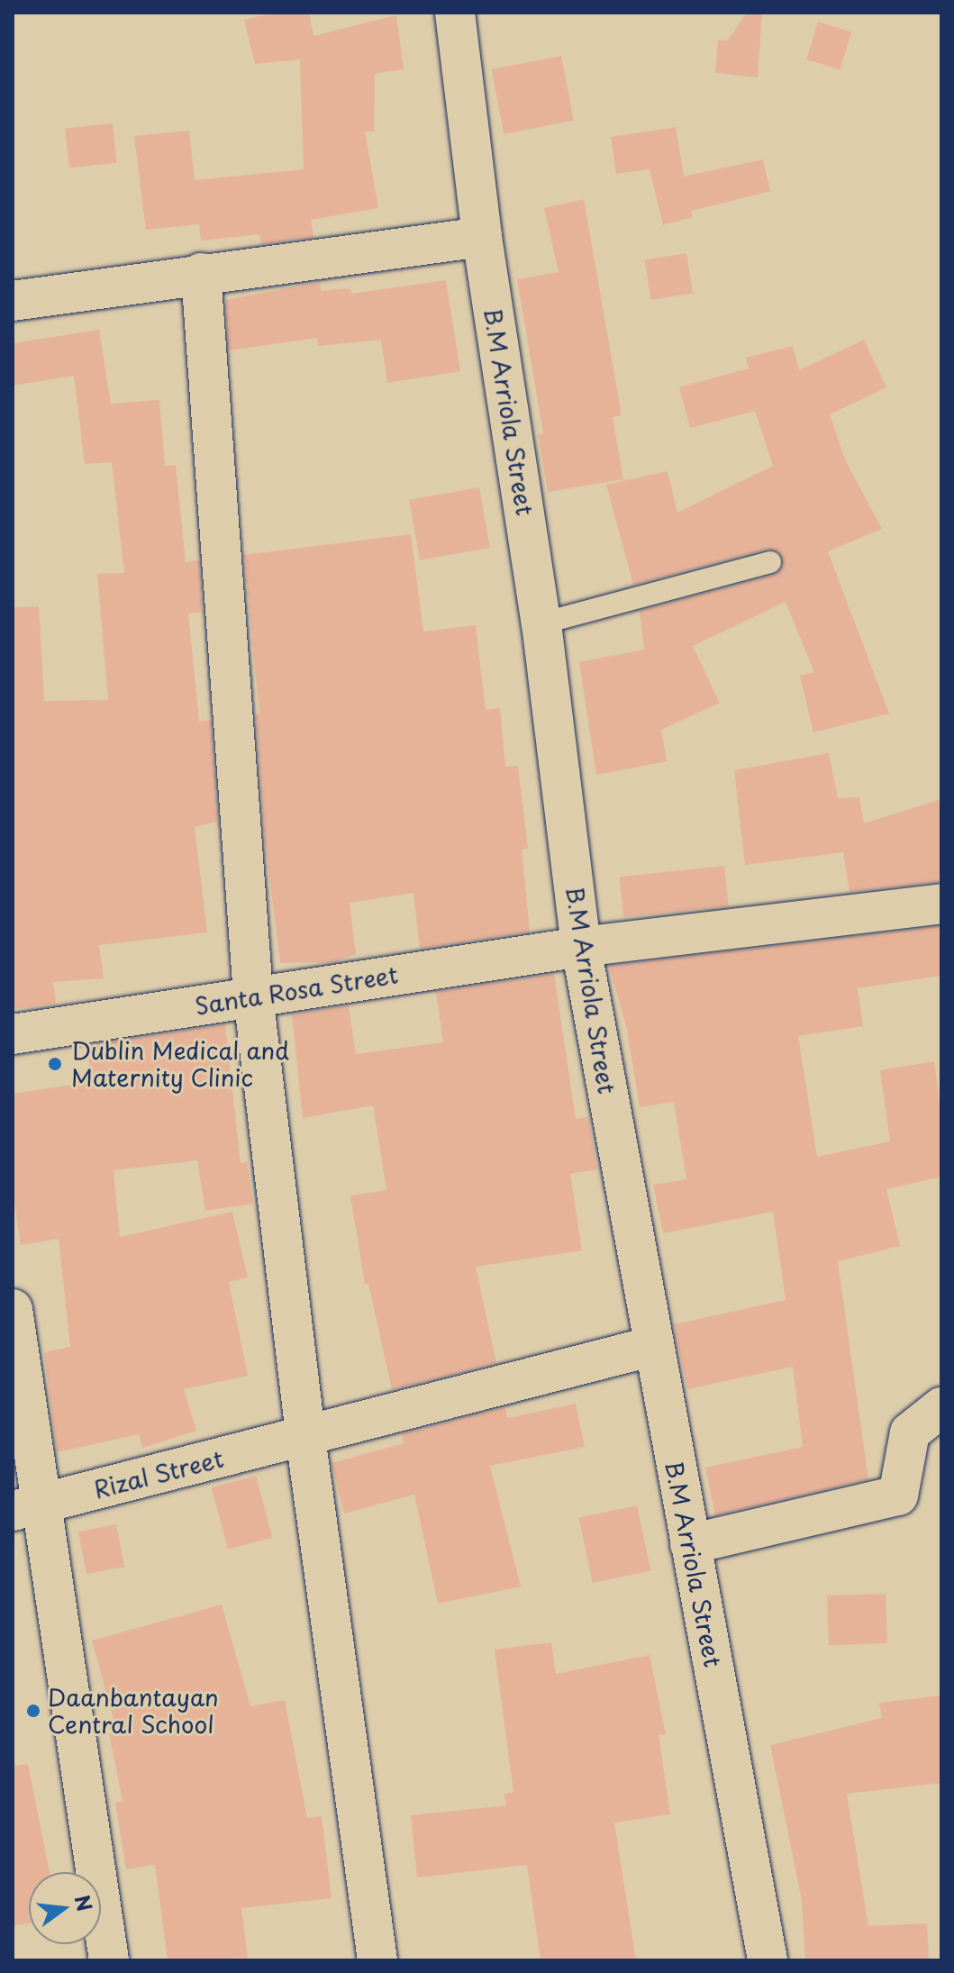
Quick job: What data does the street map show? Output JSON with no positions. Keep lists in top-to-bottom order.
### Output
{
  "streets": {
    "street": ["B.M Arriola Street", "Santa Rosa Street", "Rizal Street"]
  },
  "crossings": [
    ["B.M Arriola Street", "Santa Rosa Street"],
    ["B.M Arriola Street", "Rizal Street"]
  ],
  "places": ["Dublin Medical and Maternity Clinic", "Daanbantayan Central School"],
  "north": "right"
}
